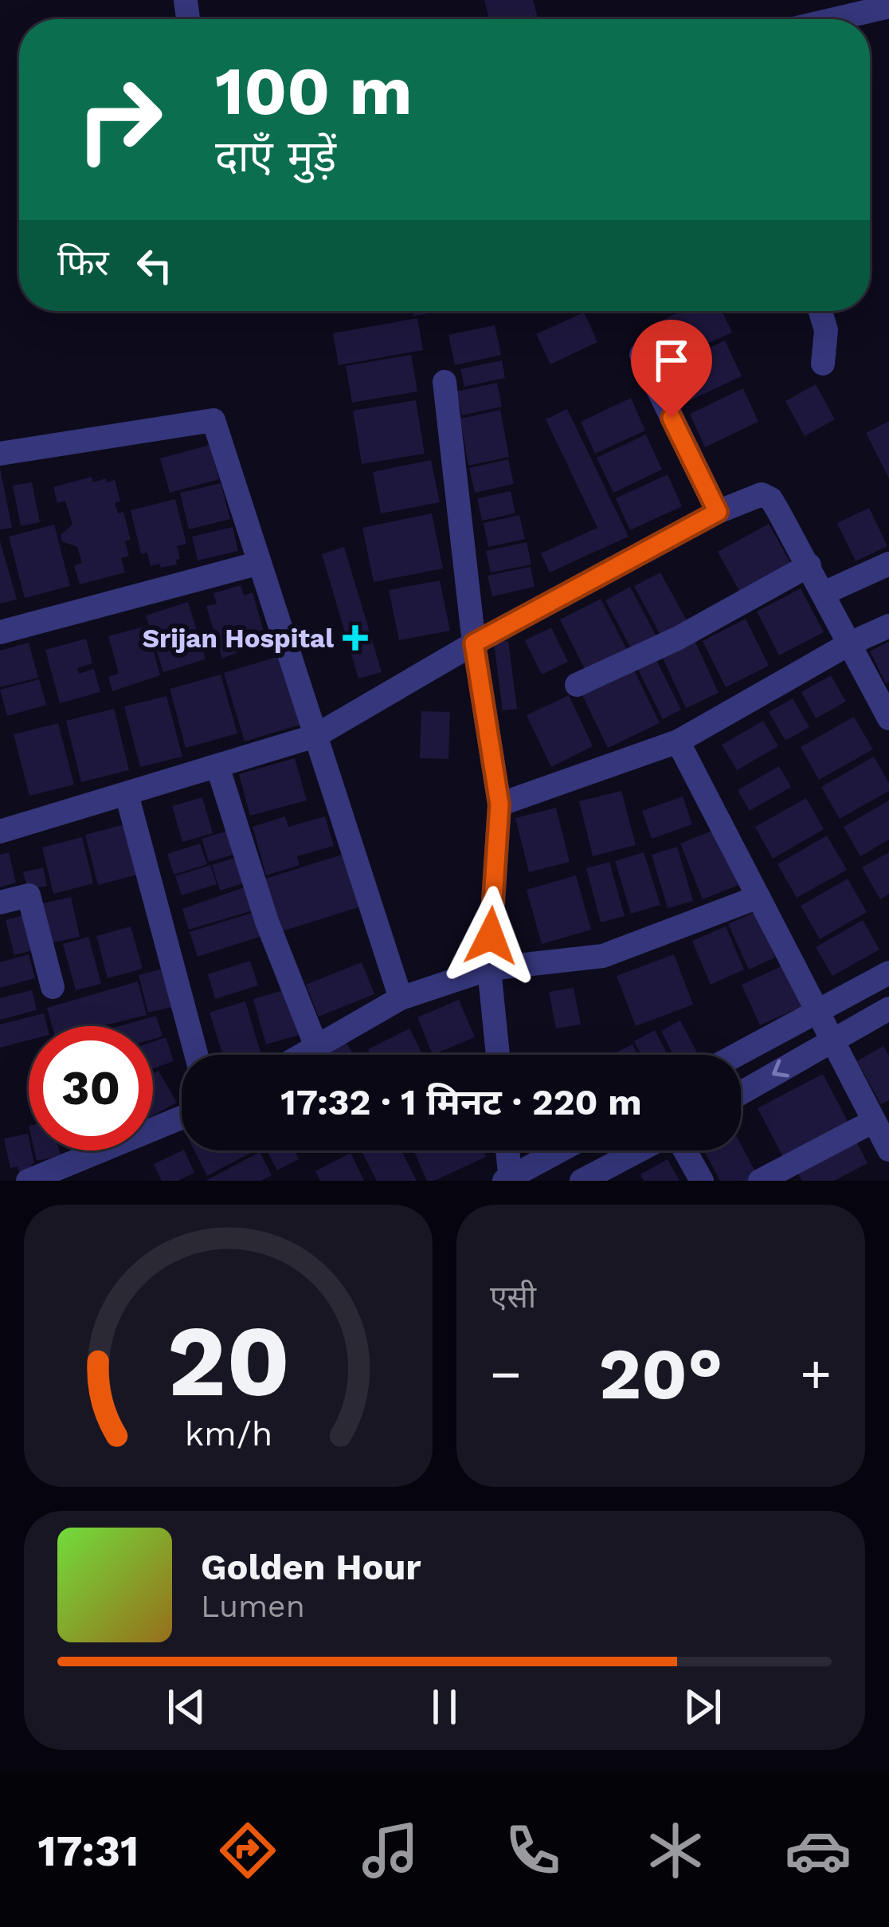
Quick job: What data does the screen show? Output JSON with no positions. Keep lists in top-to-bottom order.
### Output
{
  "places": {
    "health": ["Srijan Hospital"]
  },
  "page": {
    "turn": ["100 m", "दाएँ मुड़ें"],
    "then": "फिर",
    "limit": "30",
    "trip": "17:32 · 1 मिनट · 220 m",
    "tile": "एसी",
    "heat": ["−", "20°", "+"],
    "song": ["Golden Hour", "Lumen"],
    "tabs": "17:31",
    "gauge": ["20", "km/h"]
  }
}
